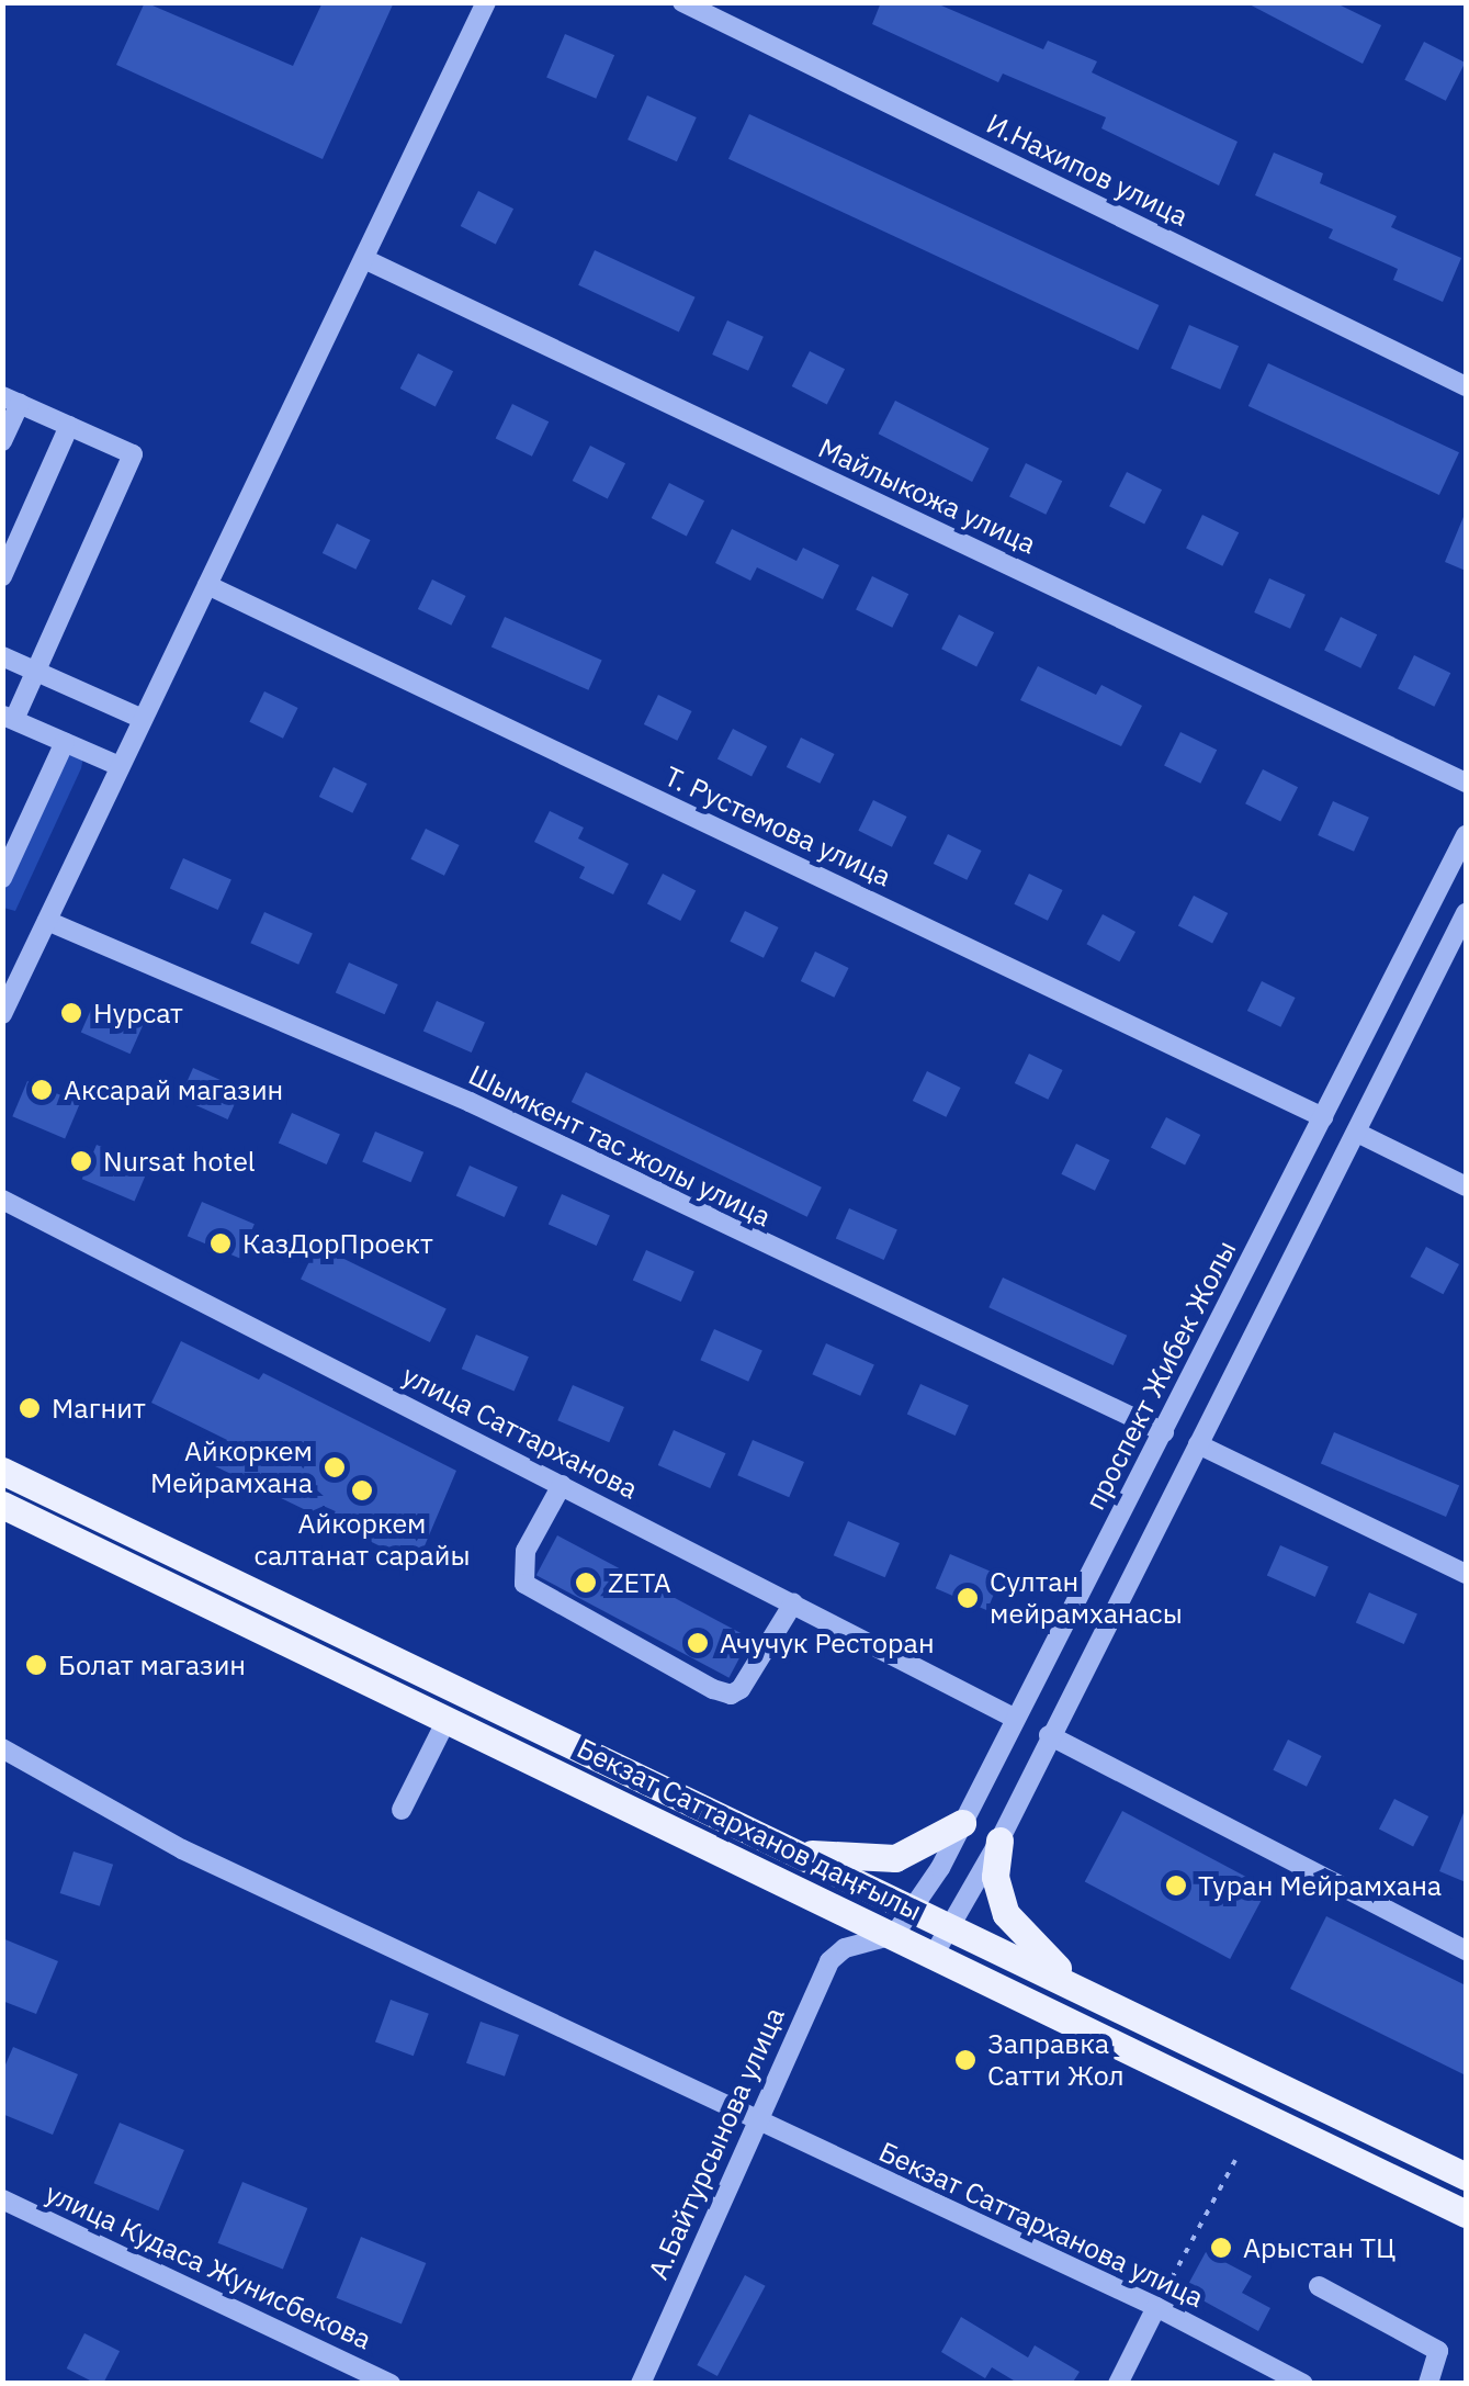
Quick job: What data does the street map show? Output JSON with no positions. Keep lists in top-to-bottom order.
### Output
{
  "streets": {
    "main road": ["Бекзат Саттарханов даңғылы"],
    "street": [
      "И.Нахипов улица",
      "Майлыкожа улица",
      "Т. Рустемова улица",
      "Шымкент тас жолы улица",
      "проспект Жибек Жолы",
      "улица Саттарханова",
      "А.Байтурсынова улица",
      "Бекзат Саттарханова улица",
      "улица Кудаса Жунисбекова"
    ]
  },
  "crossings": [
    ["Т. Рустемова улица", "проспект Жибек Жолы"],
    ["Шымкент тас жолы улица", "проспект Жибек Жолы"],
    ["проспект Жибек Жолы", "улица Саттарханова"],
    ["проспект Жибек Жолы", "Бекзат Саттарханов даңғылы"],
    ["проспект Жибек Жолы", "А.Байтурсынова улица"],
    ["Бекзат Саттарханов даңғылы", "А.Байтурсынова улица"],
    ["А.Байтурсынова улица", "Бекзат Саттарханова улица"]
  ],
  "places": [
    "Нурсат",
    "Аксарай магазин",
    "Nursat hotel",
    "КазДорПроект",
    "Магнит",
    "Айкоркем Мейрамхана",
    "Айкоркем салтанат сарайы",
    "ZETA",
    "Султан мейрамханасы",
    "Ачучук Ресторан",
    "Болат магазин",
    "Туран Мейрамхана",
    "Заправка Сатти Жол",
    "Арыстан ТЦ"
  ]
}
